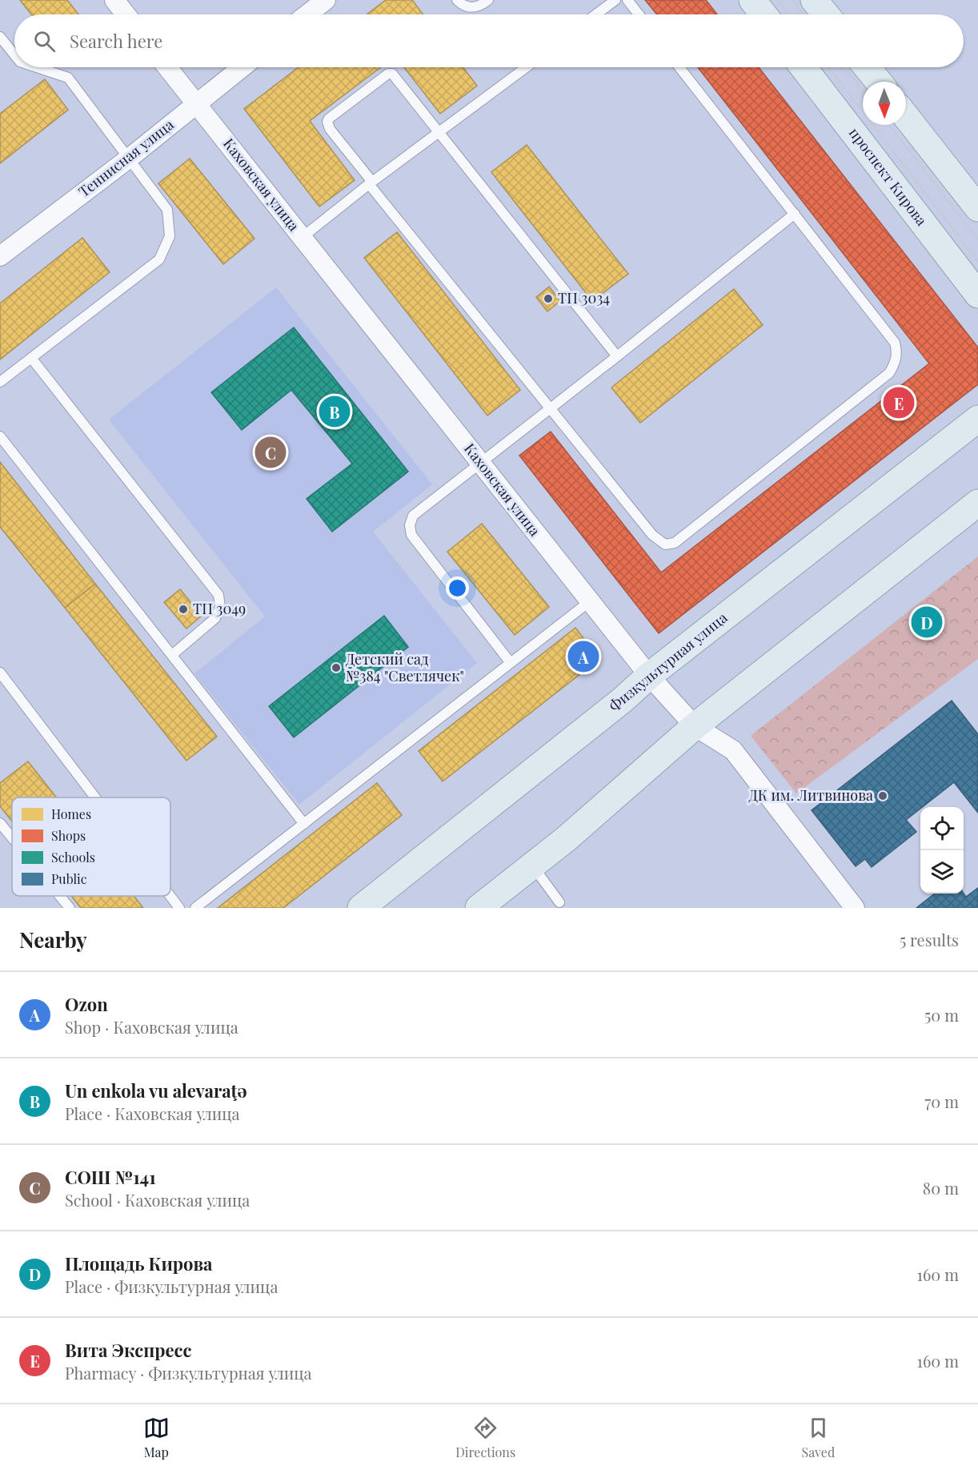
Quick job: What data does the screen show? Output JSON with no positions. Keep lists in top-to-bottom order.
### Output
{
  "streets": {
    "main road": ["проспект Кирова", "Физкультурная улица"],
    "street": ["Теннисная улица", "Каховская улица"]
  },
  "crossings": [
    ["Теннисная улица", "Каховская улица"],
    ["Каховская улица", "Физкультурная улица"]
  ],
  "places": [
    "ТП 3034",
    "ТП 3049",
    "Детский сад №384 \"Светлячек\"",
    "ДК им. Литвинова"
  ],
  "legend": [
    "Homes",
    "Shops",
    "Schools",
    "Public"
  ],
  "north": "bottom",
  "page": {
    "search": "Search here",
    "pins": [
      "E",
      "B",
      "C",
      "D",
      "A"
    ],
    "heading": ["Nearby", "5 results"],
    "list": [
      {
        "mark": "A",
        "name": "Ozon",
        "note": "Shop · Каховская улица",
        "value": "50 m"
      },
      {
        "mark": "B",
        "name": "Un enkola vu alevaraţə",
        "note": "Place · Каховская улица",
        "value": "70 m"
      },
      {
        "mark": "C",
        "name": "СОШ №141",
        "note": "School · Каховская улица",
        "value": "80 m"
      },
      {
        "mark": "D",
        "name": "Площадь Кирова",
        "note": "Place · Физкультурная улица",
        "value": "160 m"
      },
      {
        "mark": "E",
        "name": "Вита Экспресс",
        "note": "Pharmacy · Физкультурная улица",
        "value": "160 m"
      }
    ],
    "nav": ["Map", "Directions", "Saved"]
  }
}
